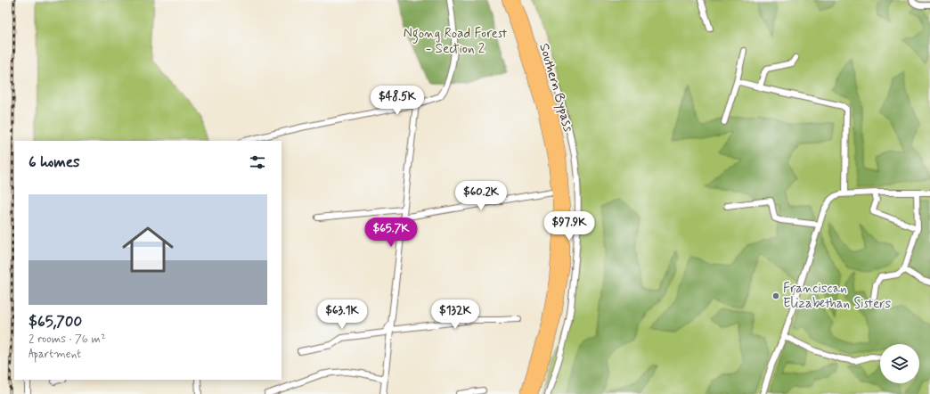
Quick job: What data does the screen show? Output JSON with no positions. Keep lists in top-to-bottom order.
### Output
{
  "streets": {
    "highway": ["Southern Bypass"]
  },
  "parks": ["Ngong Road Forest - Section 2"],
  "places": ["Franciscan Elizabethan Sisters"],
  "page": {
    "price": [
      "$48.5K",
      "$60.2K",
      "$97.9K",
      "$65.7K",
      "$63.1K",
      "$132K"
    ],
    "heading": "6 homes",
    "list": [
      {
        "name": "$65,700",
        "note": "2 rooms · 76 m² · Apartment"
      }
    ]
  }
}
